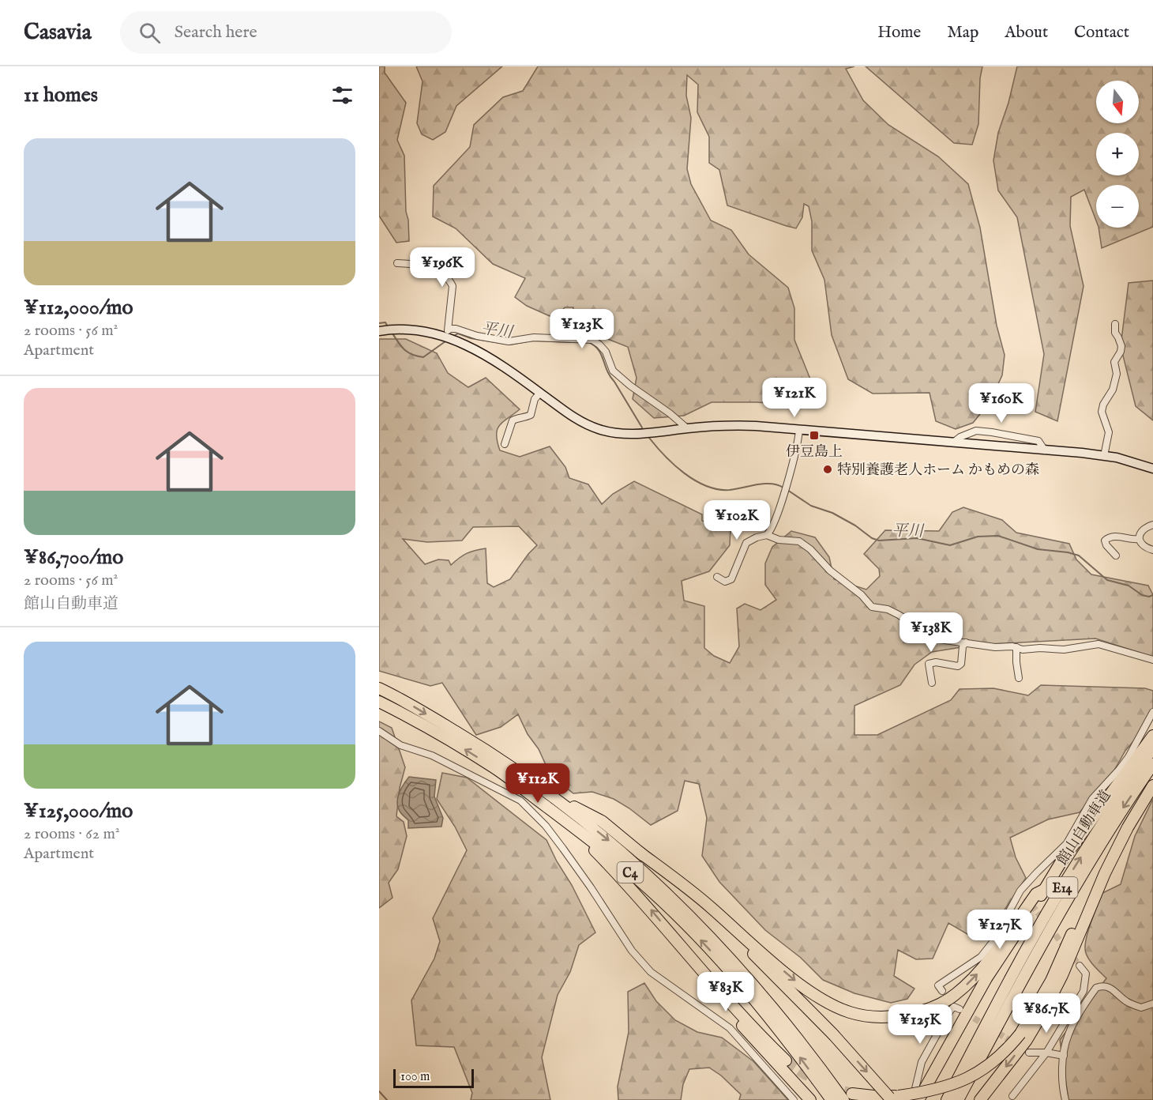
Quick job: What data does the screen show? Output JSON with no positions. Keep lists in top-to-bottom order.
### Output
{
  "streets": {
    "highway": ["館山自動車道", "C4", "E14"]
  },
  "water": ["平川"],
  "places": {
    "transit": ["伊豆島上"],
    "other": ["特別養護老人ホーム かもめの森"]
  },
  "scale_bar": "100 m",
  "north": "bottom",
  "page": {
    "header": "Casavia",
    "search": "Search here",
    "nav": [
      "Home",
      "Map",
      "About",
      "Contact"
    ],
    "heading": "11 homes",
    "map_buttons": ["+", "−"],
    "list": [
      {
        "name": "¥112,000/mo",
        "note": "2 rooms · 56 m² · Apartment"
      },
      {
        "name": "¥86,700/mo",
        "note": "2 rooms · 56 m² · 館山自動車道"
      },
      {
        "name": "¥125,000/mo",
        "note": "2 rooms · 62 m² · Apartment"
      }
    ],
    "price": [
      "¥196K",
      "¥123K",
      "¥121K",
      "¥160K",
      "¥102K",
      "¥138K",
      "¥112K",
      "¥127K",
      "¥83K",
      "¥86.7K",
      "¥125K"
    ],
    "scale": "100 m"
  }
}
